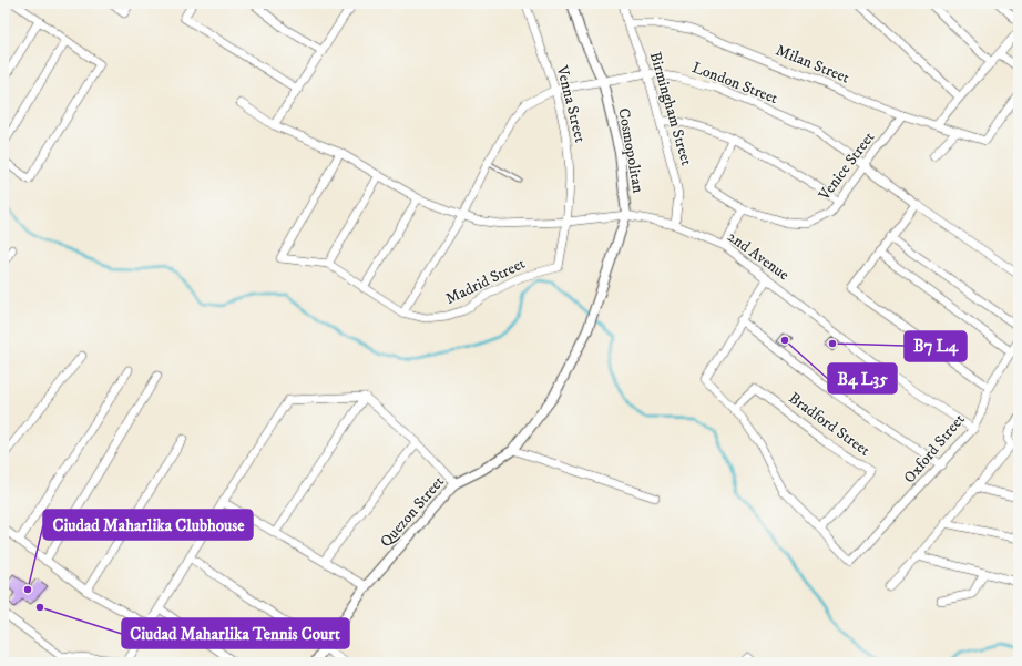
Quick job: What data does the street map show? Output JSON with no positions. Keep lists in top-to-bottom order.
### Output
{
  "streets": {
    "street": [
      "Milan Street",
      "London Street",
      "Venna Street",
      "Birmingham Street",
      "Cosmopolitan",
      "Venice Street",
      "2nd Avenue",
      "Madrid Street",
      "Bradford Street",
      "Oxford Street",
      "Quezon Street"
    ]
  },
  "crossings": [
    ["Milan Street", "Birmingham Street"],
    ["Milan Street", "Venice Street"],
    ["London Street", "Venna Street"],
    ["London Street", "Birmingham Street"],
    ["London Street", "Cosmopolitan"],
    ["London Street", "Venice Street"],
    ["London Street", "2nd Avenue"],
    ["London Street", "Madrid Street"],
    ["Venna Street", "2nd Avenue"],
    ["Venna Street", "Madrid Street"],
    ["Birmingham Street", "2nd Avenue"],
    ["Cosmopolitan", "2nd Avenue"],
    ["Cosmopolitan", "Quezon Street"],
    ["2nd Avenue", "Madrid Street"],
    ["2nd Avenue", "Oxford Street"],
    ["Bradford Street", "Oxford Street"]
  ],
  "places": [
    "B4 L35",
    "B7 L4",
    "Ciudad Maharlika Clubhouse",
    "Ciudad Maharlika Tennis Court"
  ]
}
